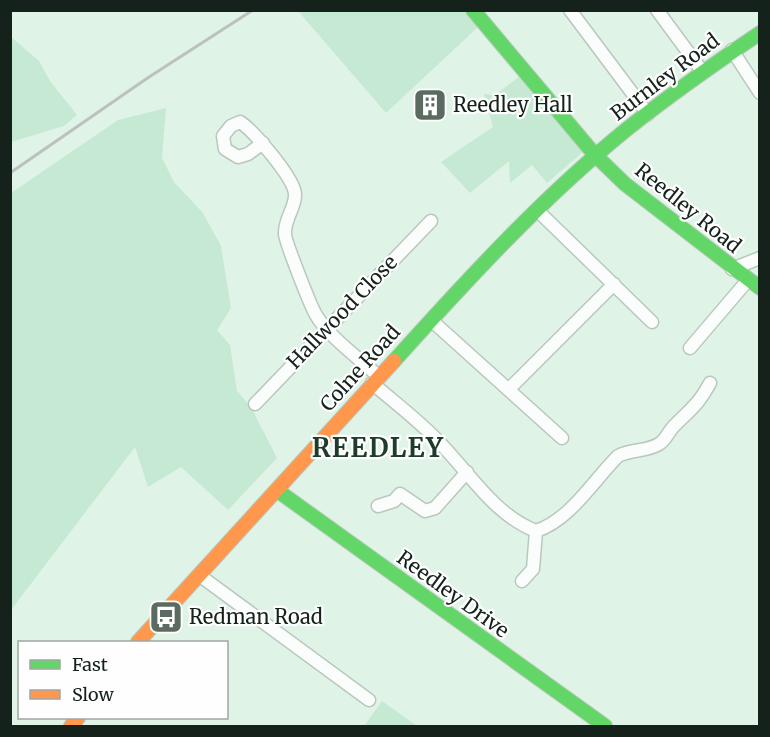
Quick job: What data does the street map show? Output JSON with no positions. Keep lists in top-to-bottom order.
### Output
{
  "streets": {
    "main road": [
      "Burnley Road",
      "Reedley Road",
      "Colne Road",
      "Reedley Drive"
    ],
    "street": ["Hallwood Close"]
  },
  "crossings": [
    ["Burnley Road", "Reedley Road"],
    ["Burnley Road", "Colne Road"],
    ["Reedley Road", "Colne Road"],
    ["Colne Road", "Reedley Drive"]
  ],
  "districts": ["REEDLEY"],
  "places": {
    "building": ["Reedley Hall"],
    "bus stop": ["Redman Road"]
  },
  "legend": ["Fast", "Slow"]
}
